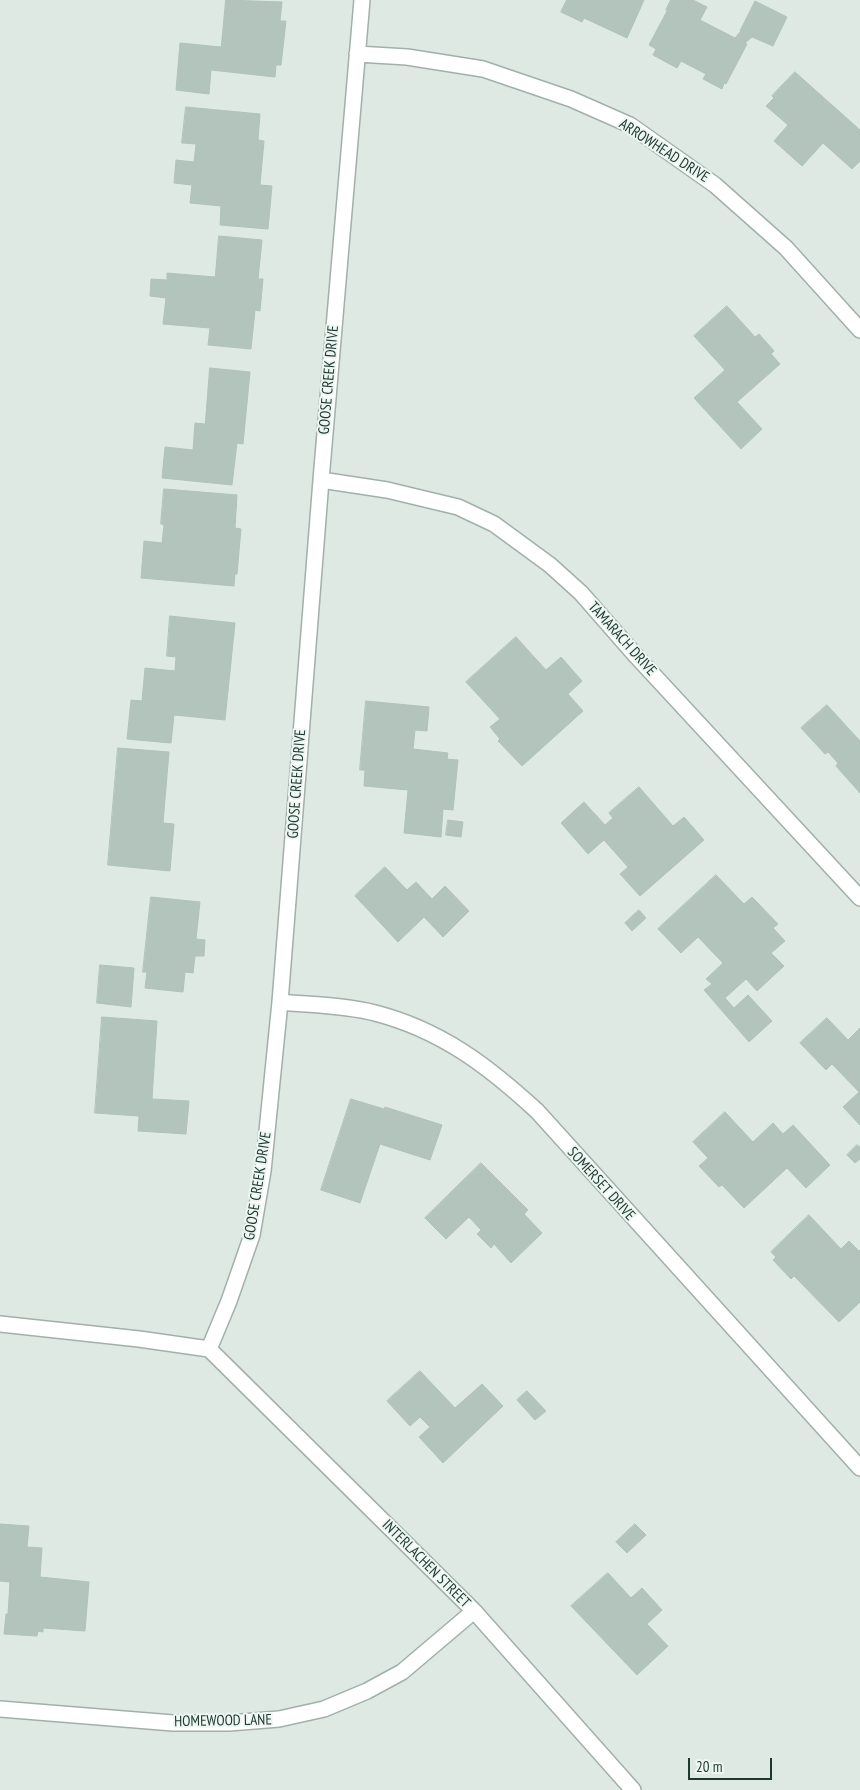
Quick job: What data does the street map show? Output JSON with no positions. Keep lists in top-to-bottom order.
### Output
{
  "streets": {
    "street": [
      "ARROWHEAD DRIVE",
      "GOOSE CREEK DRIVE",
      "TAMARACH DRIVE",
      "SOMERSET DRIVE",
      "INTERLACHEN STREET",
      "HOMEWOOD LANE"
    ]
  },
  "crossings": [
    ["ARROWHEAD DRIVE", "GOOSE CREEK DRIVE"],
    ["GOOSE CREEK DRIVE", "TAMARACH DRIVE"],
    ["GOOSE CREEK DRIVE", "SOMERSET DRIVE"],
    ["GOOSE CREEK DRIVE", "INTERLACHEN STREET"],
    ["INTERLACHEN STREET", "HOMEWOOD LANE"]
  ],
  "scale_bar": "20 m"
}
